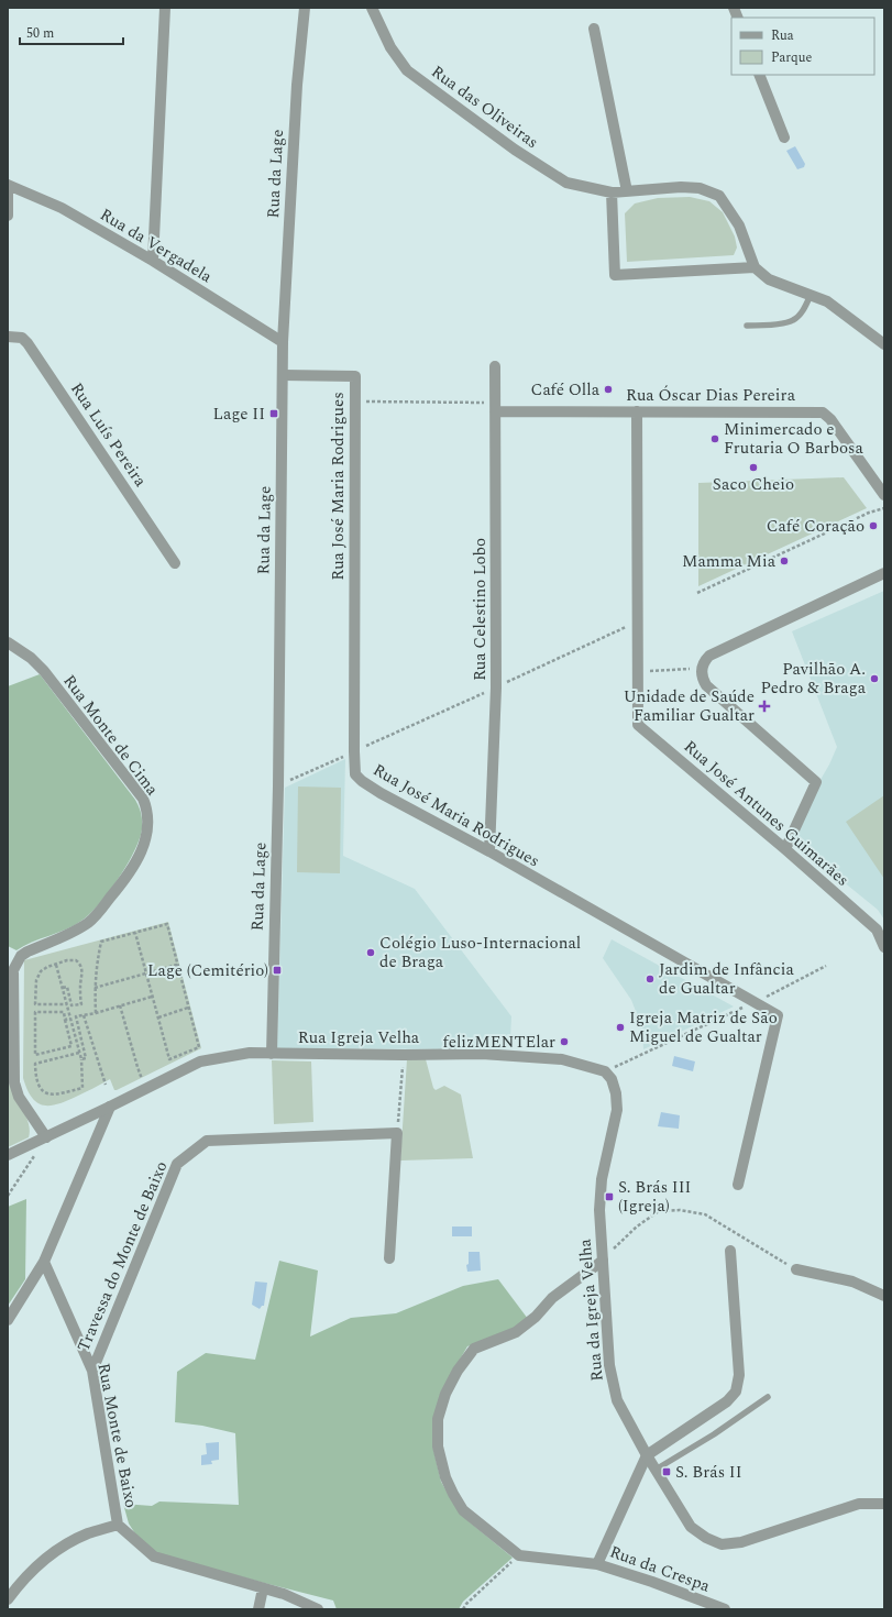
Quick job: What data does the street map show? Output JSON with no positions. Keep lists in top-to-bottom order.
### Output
{
  "streets": {
    "street": [
      "Rua das Oliveiras",
      "Rua da Lage",
      "Rua da Vergadela",
      "Rua Óscar Dias Pereira",
      "Rua Luís Pereira",
      "Rua José Maria Rodrigues",
      "Rua Celestino Lobo",
      "Rua Monte de Cima",
      "Rua José Antunes Guimarães",
      "Rua Igreja Velha",
      "Travessa do Monte de Baixo",
      "Rua da Igreja Velha",
      "Rua Monte de Baixo",
      "Rua da Crespa"
    ]
  },
  "crossings": [
    ["Rua da Lage", "Rua da Vergadela"],
    ["Rua da Lage", "Rua José Maria Rodrigues"],
    ["Rua da Lage", "Rua Igreja Velha"],
    ["Rua Óscar Dias Pereira", "Rua Celestino Lobo"],
    ["Rua Óscar Dias Pereira", "Rua José Antunes Guimarães"],
    ["Rua José Maria Rodrigues", "Rua Celestino Lobo"],
    ["Rua Igreja Velha", "Rua da Igreja Velha"],
    ["Travessa do Monte de Baixo", "Rua Monte de Baixo"],
    ["Rua da Igreja Velha", "Rua da Crespa"]
  ],
  "places": {
    "other": [
      "Café Olla",
      "Minimercado e Frutaria O Barbosa",
      "Saco Cheio",
      "Café Coração",
      "Mamma Mia",
      "Pavilhão A. Pedro & Braga",
      "Colégio Luso-Internacional de Braga",
      "Jardim de Infância de Gualtar",
      "Igreja Matriz de São Miguel de Gualtar",
      "felizMENTElar"
    ],
    "transit": [
      "Lage II",
      "Lage (Cemitério)",
      "S. Brás III (Igreja)",
      "S. Brás II"
    ],
    "health": ["Unidade de Saúde Familiar Gualtar"]
  },
  "legend": ["Rua", "Parque"],
  "scale_bar": "50 m"
}
